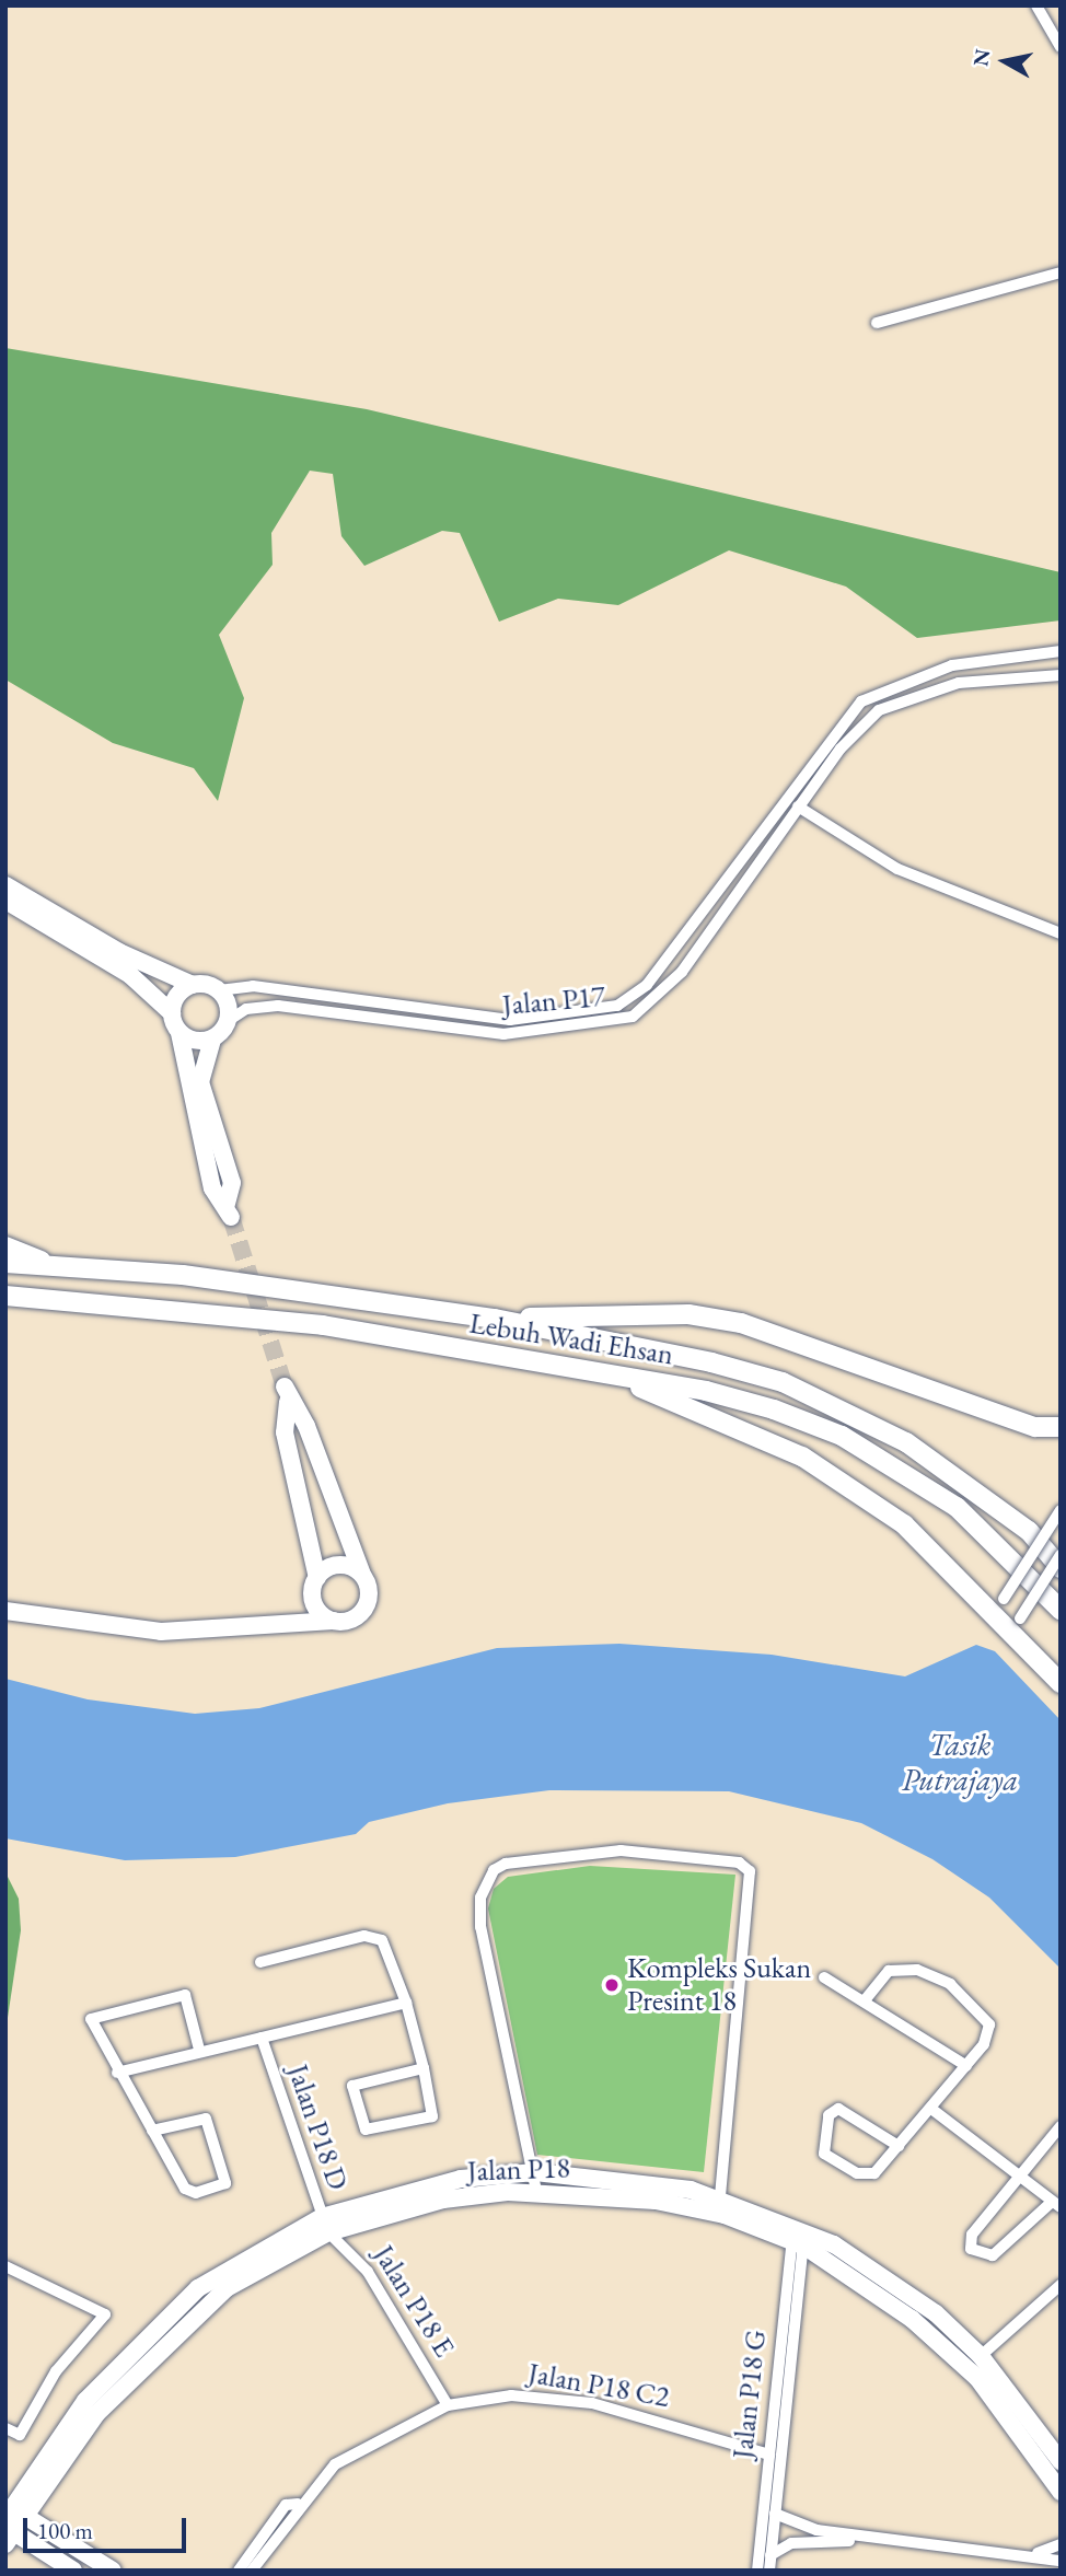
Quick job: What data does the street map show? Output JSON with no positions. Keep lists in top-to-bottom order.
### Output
{
  "streets": {
    "main road": ["Lebuh Wadi Ehsan"],
    "street": [
      "Jalan P17",
      "Jalan P18 D",
      "Jalan P18",
      "Jalan P18 E",
      "Jalan P18 C2",
      "Jalan P18 G"
    ]
  },
  "crossings": [
    ["Jalan P18 D", "Jalan P18"],
    ["Jalan P18 D", "Jalan P18 E"],
    ["Jalan P18", "Jalan P18 E"],
    ["Jalan P18", "Jalan P18 G"],
    ["Jalan P18 E", "Jalan P18 C2"],
    ["Jalan P18 C2", "Jalan P18 G"]
  ],
  "water": ["Tasik Putrajaya"],
  "places": ["Kompleks Sukan Presint 18"],
  "scale_bar": "100 m",
  "north": "left"
}
